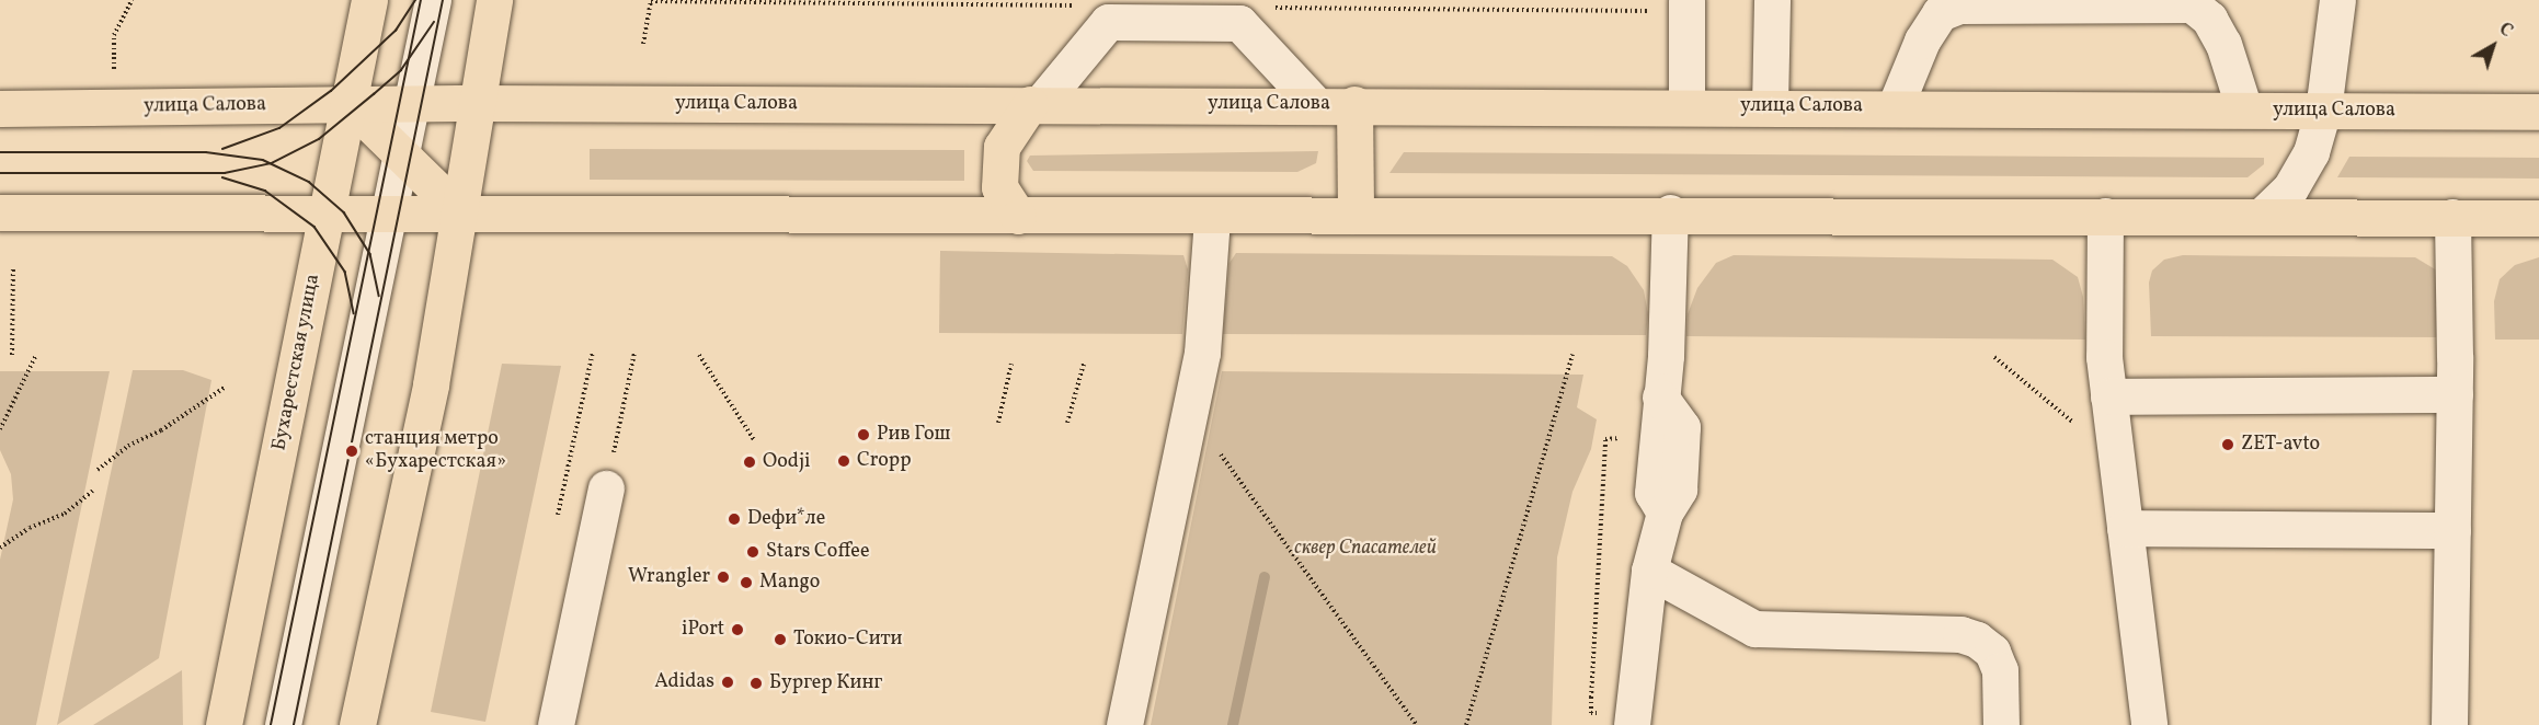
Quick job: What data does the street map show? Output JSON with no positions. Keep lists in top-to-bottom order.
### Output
{
  "streets": {
    "main road": ["улица Салова", "Бухарестская улица"]
  },
  "crossings": [
    ["улица Салова", "Бухарестская улица"]
  ],
  "parks": ["cквер Спасателей"],
  "places": [
    "Рив Гош",
    "ZET-avto",
    "станция метро «Бухарестская»",
    "Cropp",
    "Oodji",
    "Dефи*ле",
    "Stars Coffee",
    "Wrangler",
    "Mango",
    "iPort",
    "Токио-Сити",
    "Adidas",
    "Бургер Кинг"
  ],
  "north": "top right"
}
